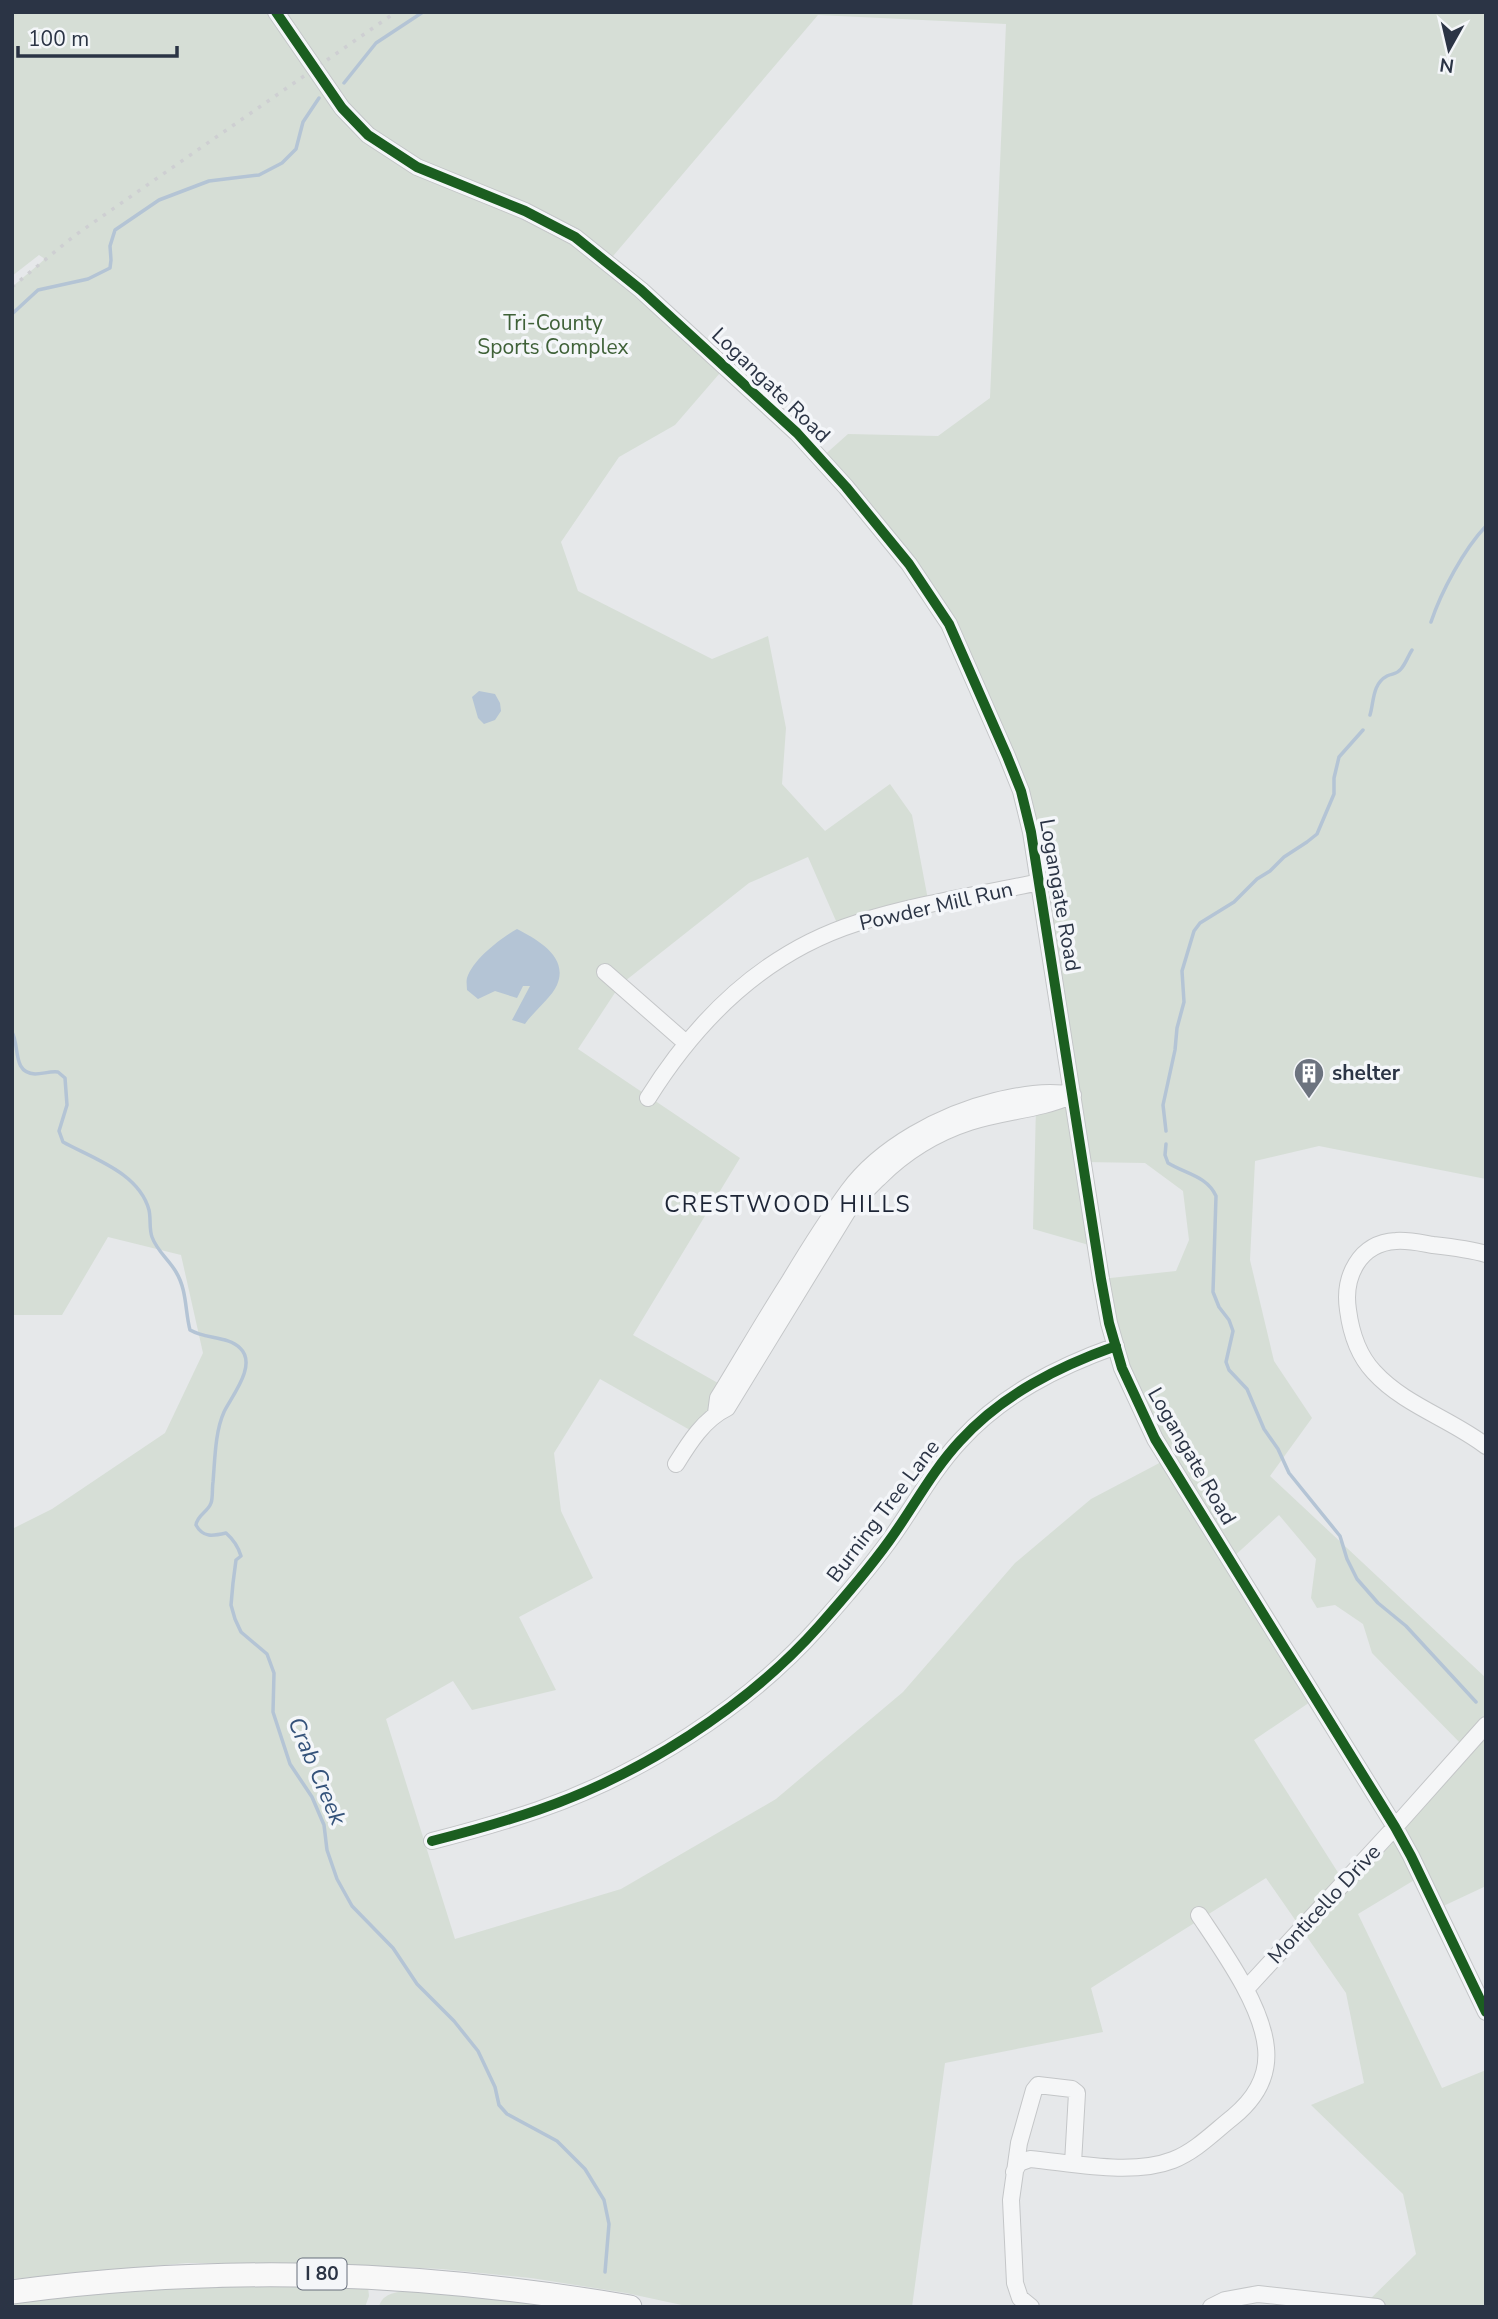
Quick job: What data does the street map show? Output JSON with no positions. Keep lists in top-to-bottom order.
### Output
{
  "streets": {
    "highway": ["I 80"],
    "street": [
      "Logangate Road",
      "Powder Mill Run",
      "Burning Tree Lane",
      "Monticello Drive"
    ]
  },
  "crossings": [
    ["Logangate Road", "Powder Mill Run"],
    ["Logangate Road", "Burning Tree Lane"],
    ["Logangate Road", "Monticello Drive"]
  ],
  "districts": ["CRESTWOOD HILLS"],
  "water": ["Crab Creek"],
  "parks": ["Tri-County Sports Complex"],
  "places": {
    "building": ["shelter"]
  },
  "scale_bar": "100 m",
  "north": "bottom"
}
